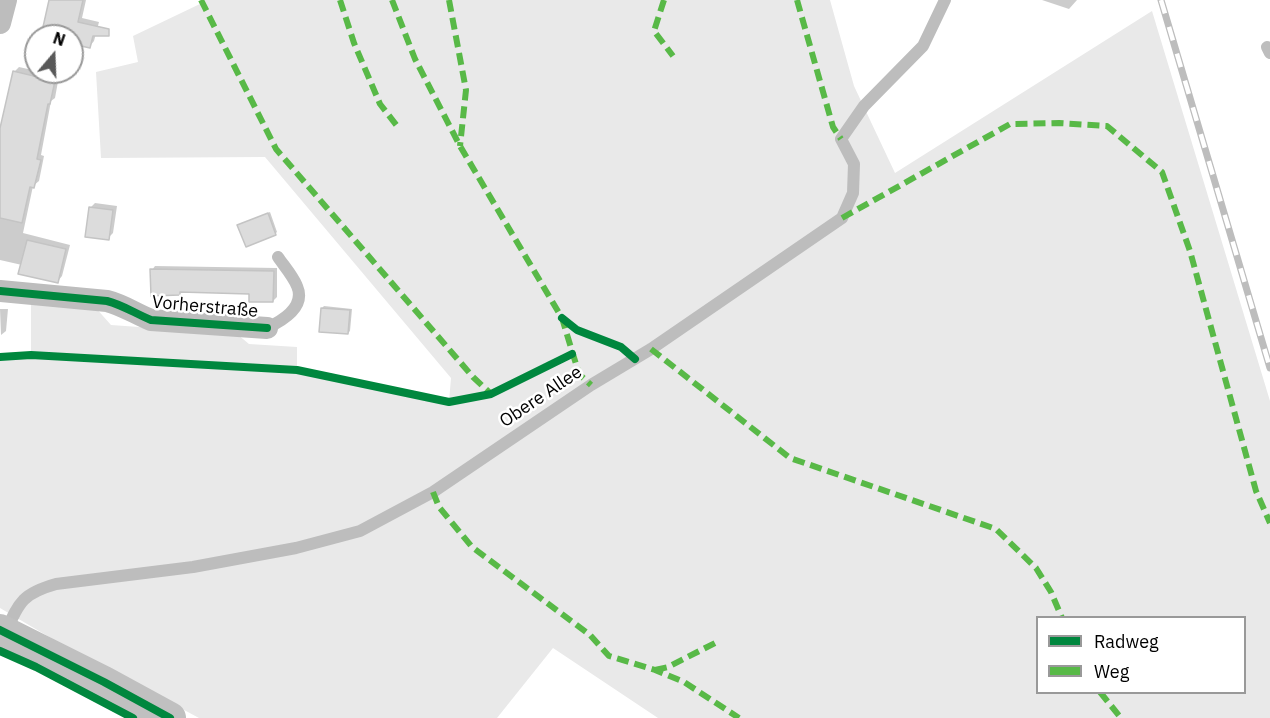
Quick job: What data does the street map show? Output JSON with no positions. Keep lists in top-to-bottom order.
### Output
{
  "streets": {
    "street": ["Vorherstraße"],
    "lane": ["Obere Allee"]
  },
  "legend": ["Radweg", "Weg"],
  "north": "top"
}
